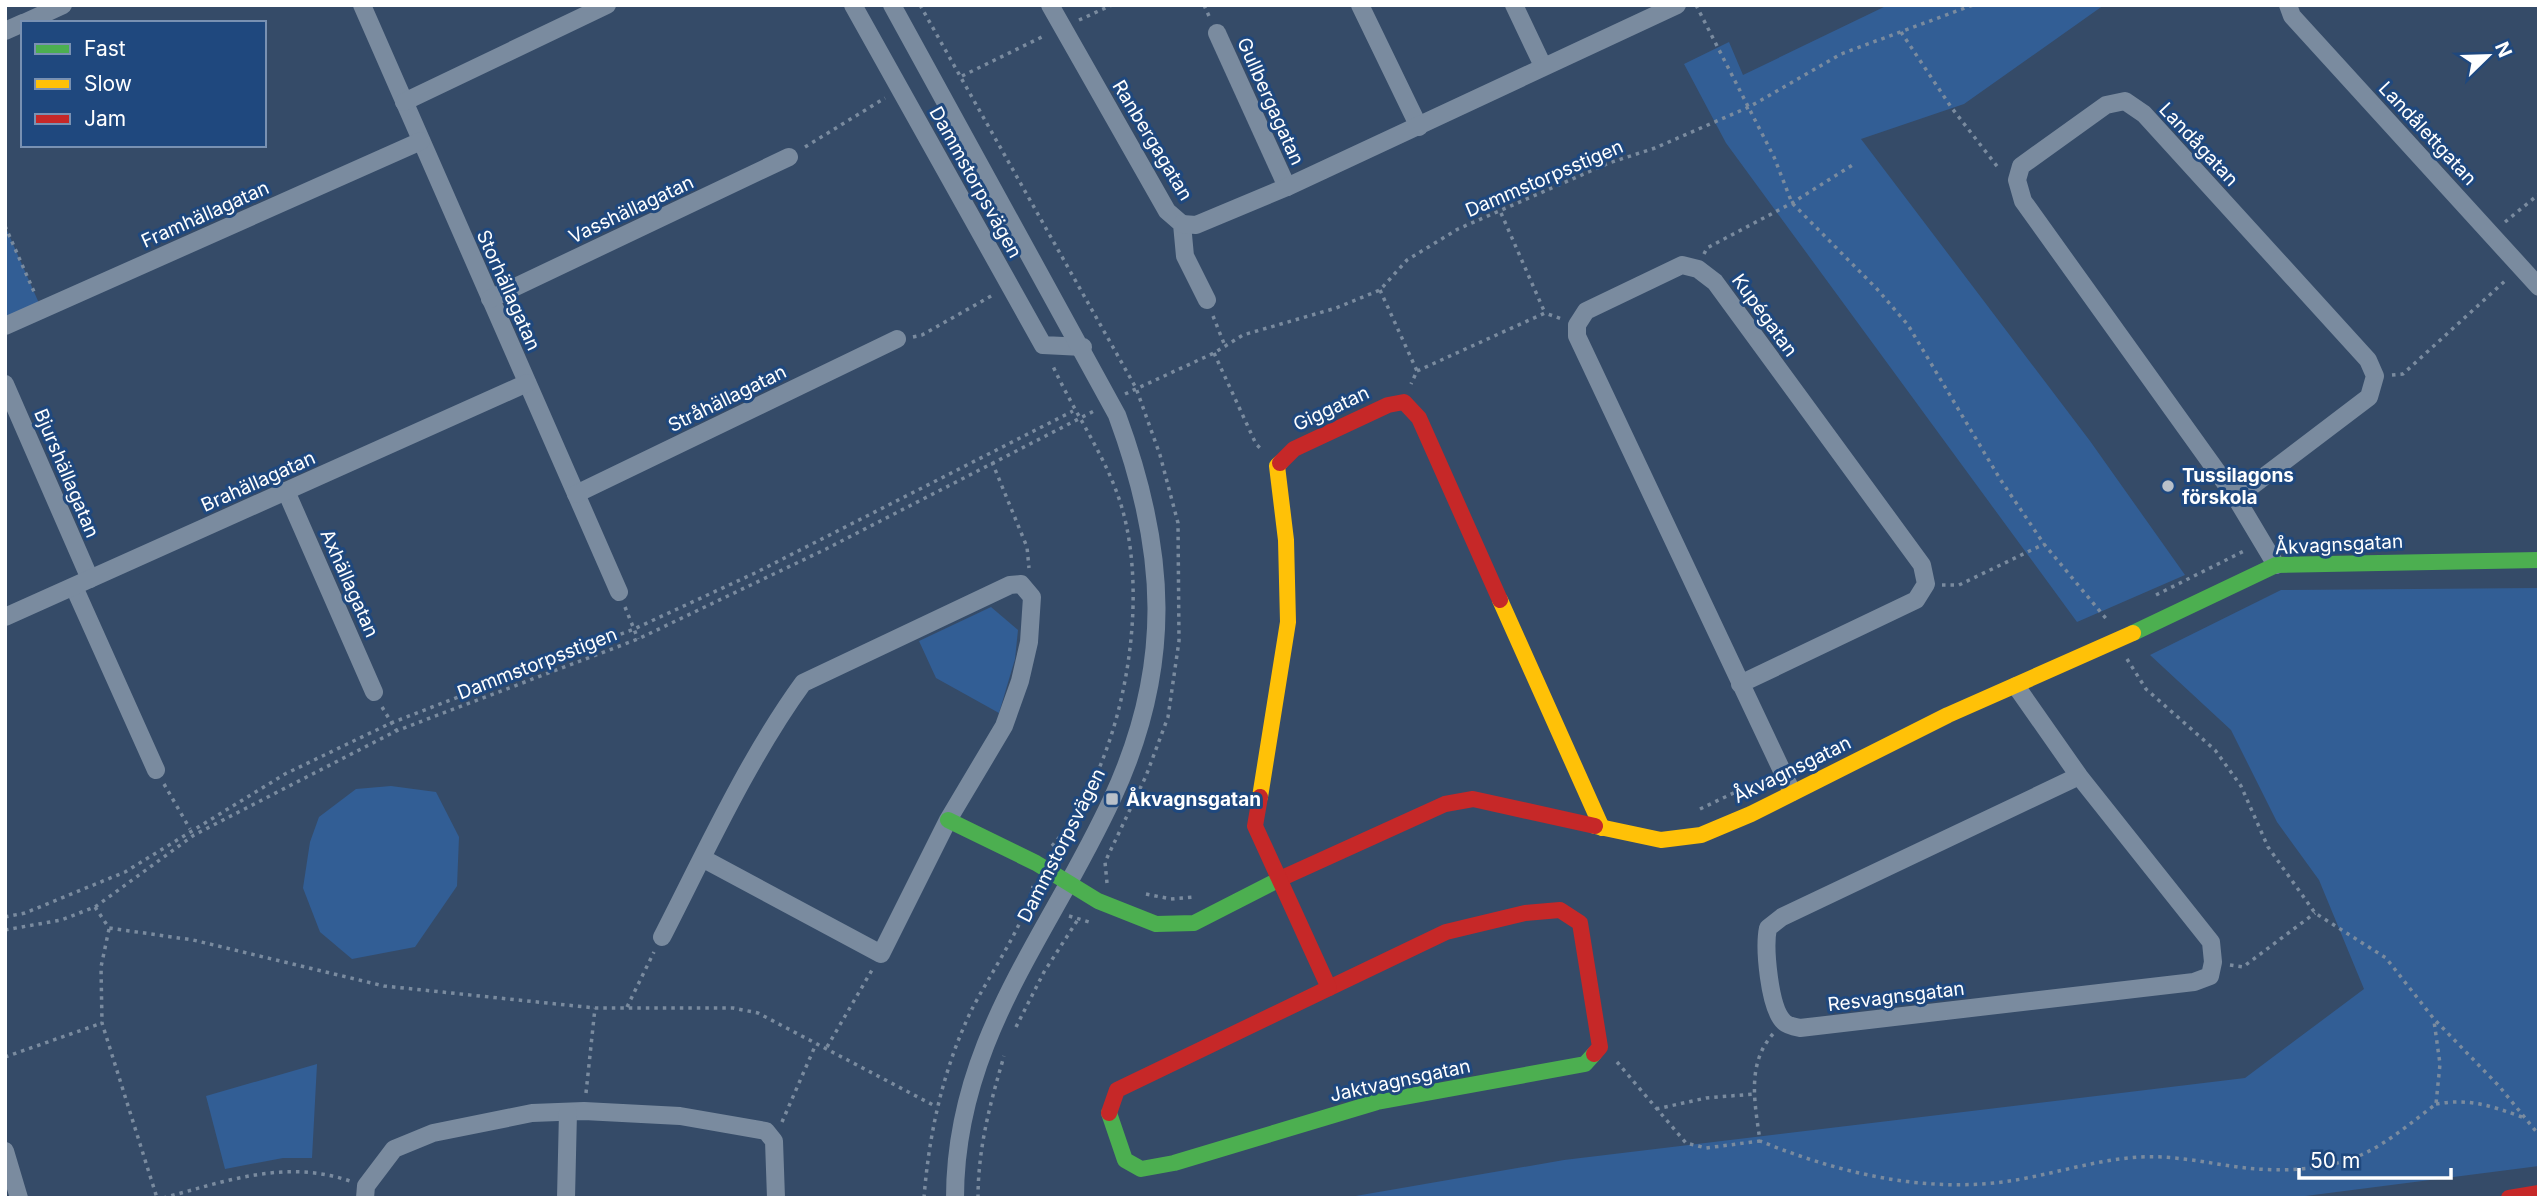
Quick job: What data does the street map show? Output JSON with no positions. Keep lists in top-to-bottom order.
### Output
{
  "streets": {
    "street": [
      "Gullbergagatan",
      "Landålettgatan",
      "Ranbergagatan",
      "Landågatan",
      "Dammstorpsvägen",
      "Vasshällagatan",
      "Framhällagatan",
      "Storhällagatan",
      "Kupégatan",
      "Stråhällagatan",
      "Giggatan",
      "Bjurshällagatan",
      "Brahällagatan",
      "Åkvagnsgatan",
      "Axhällagatan",
      "Resvagnsgatan",
      "Jaktvagnsgatan"
    ],
    "path": ["Dammstorpsstigen"]
  },
  "crossings": [
    ["Gullbergagatan", "Ranbergagatan"],
    ["Dammstorpsvägen", "Åkvagnsgatan"],
    ["Vasshällagatan", "Storhällagatan"],
    ["Framhällagatan", "Storhällagatan"],
    ["Storhällagatan", "Stråhällagatan"],
    ["Storhällagatan", "Brahällagatan"],
    ["Bjurshällagatan", "Brahällagatan"],
    ["Brahällagatan", "Axhällagatan"]
  ],
  "places": {
    "other": ["Tussilagons förskola"],
    "transit": ["Åkvagnsgatan"]
  },
  "legend": ["Fast", "Slow", "Jam"],
  "scale_bar": "50 m",
  "north": "top right"
}
